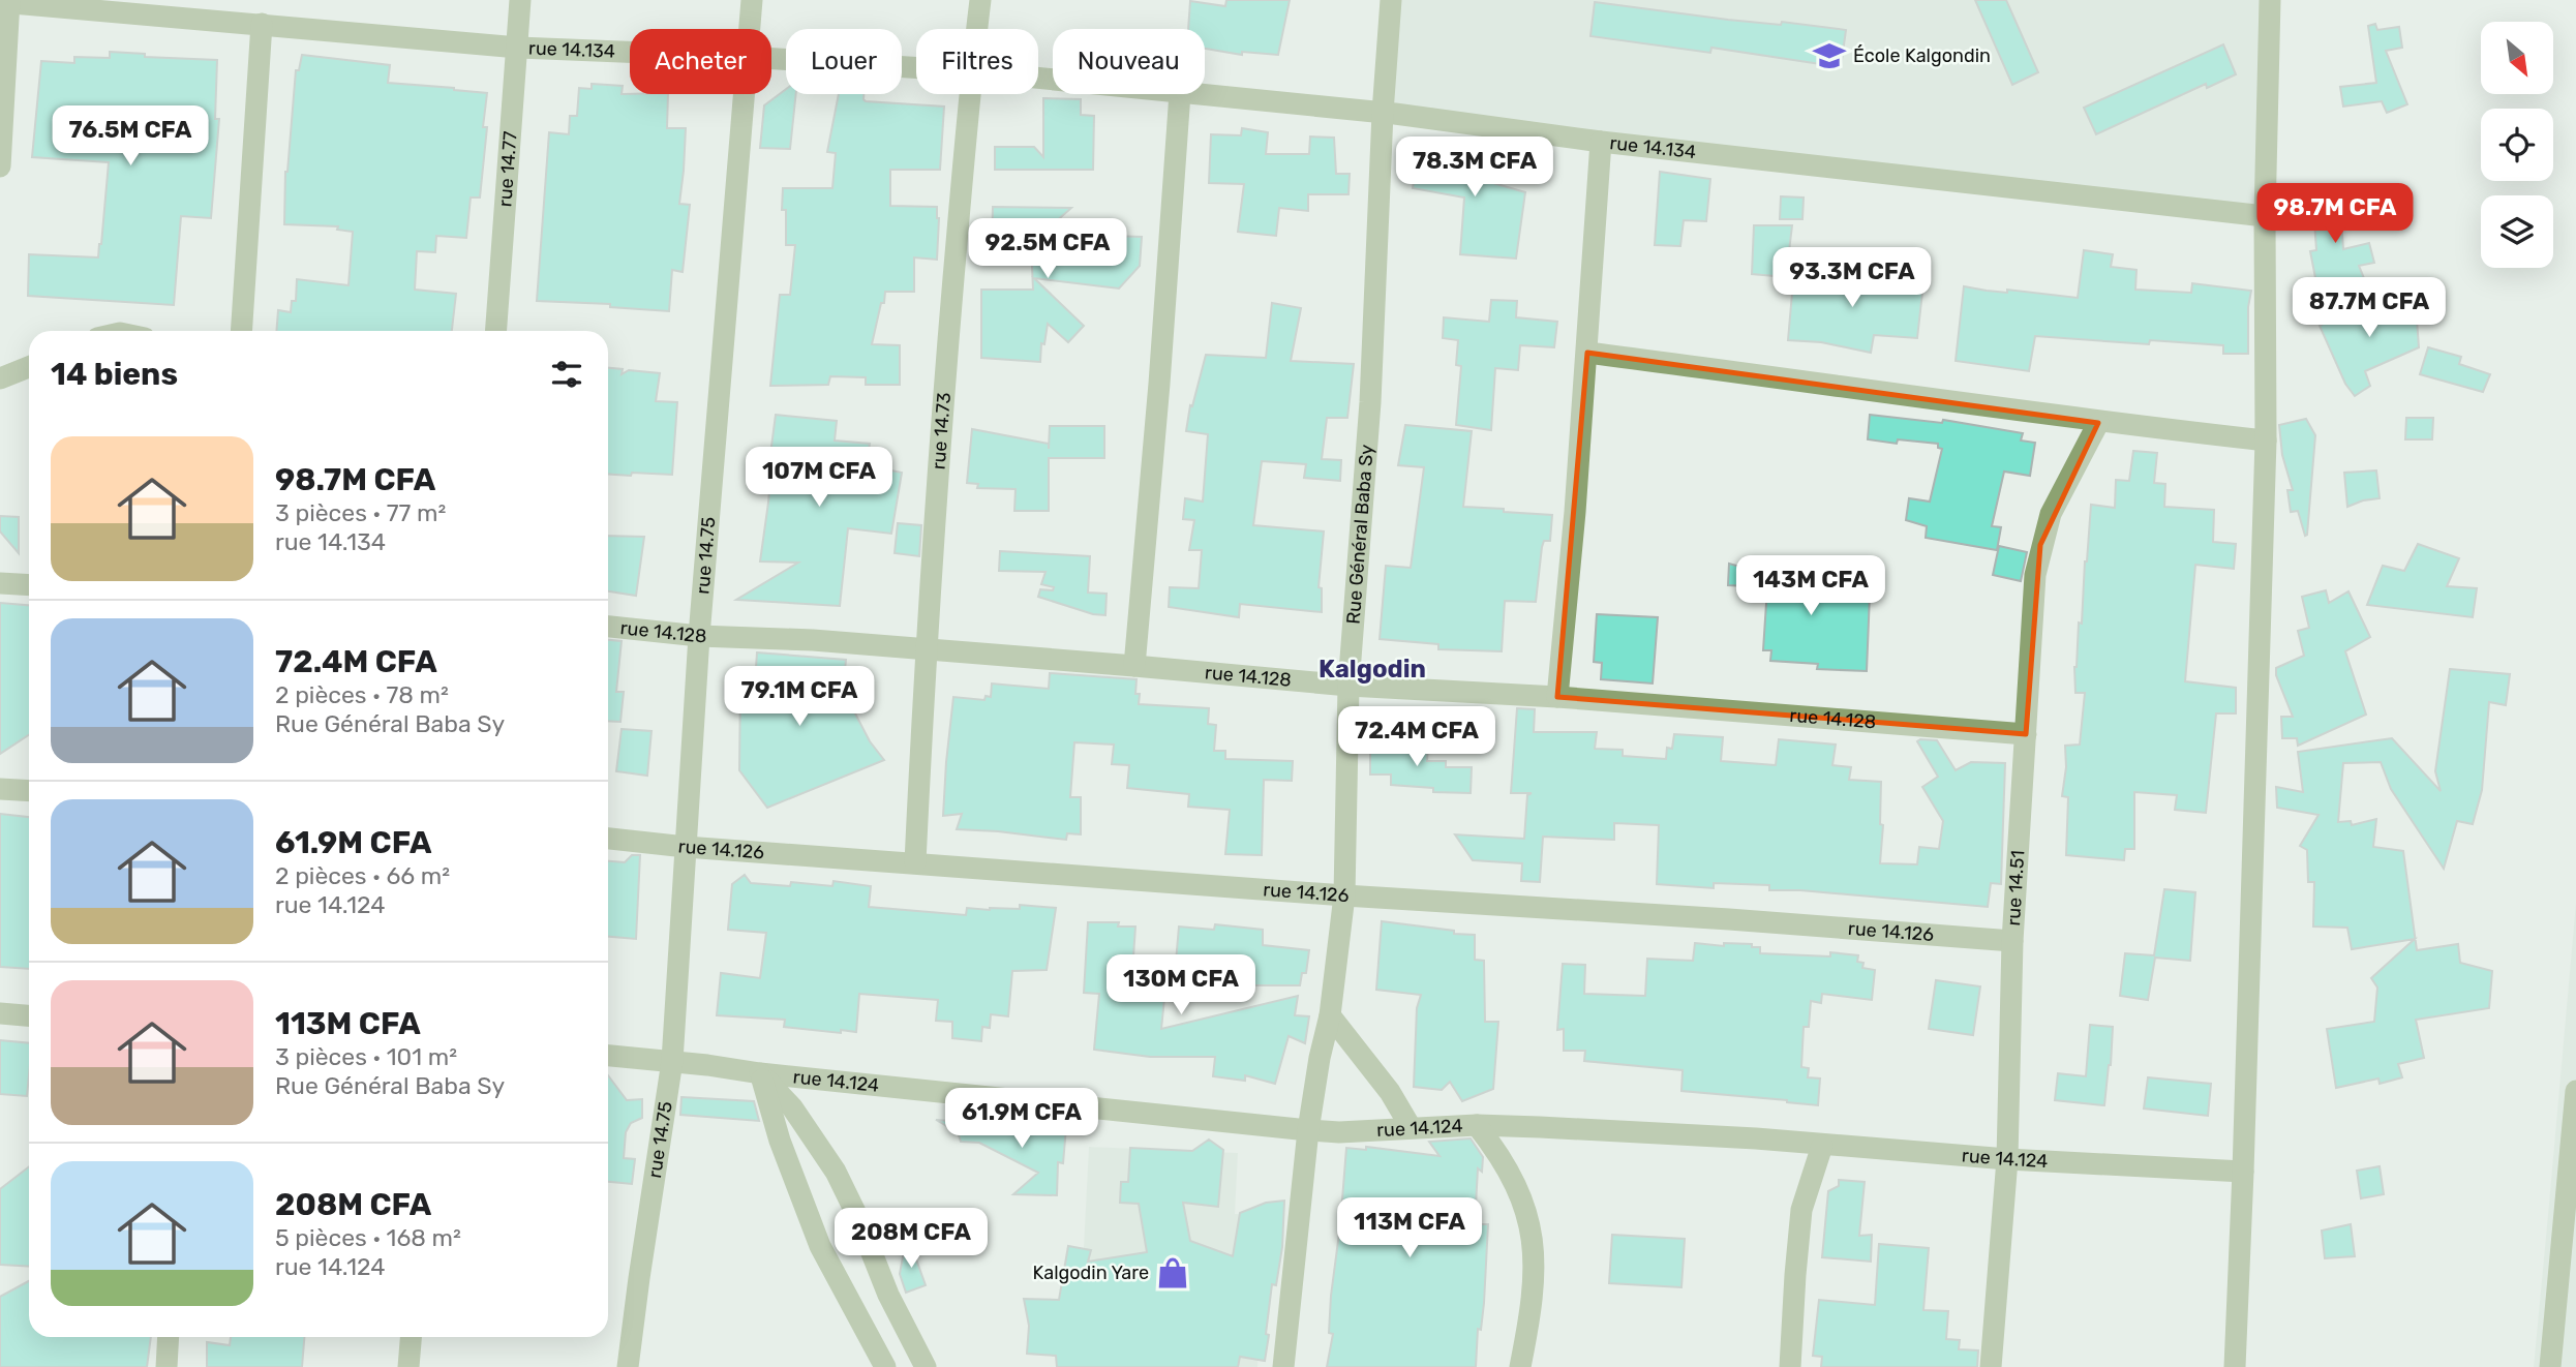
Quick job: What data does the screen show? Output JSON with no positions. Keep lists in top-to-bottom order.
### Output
{
  "streets": {
    "street": [
      "rue 14.134",
      "rue 14.77",
      "rue 14.73",
      "Rue Général Baba Sy",
      "rue 14.75",
      "rue 14.128",
      "rue 14.126",
      "rue 14.51",
      "rue 14.124"
    ]
  },
  "crossings": [
    ["rue 14.134", "rue 14.77"],
    ["rue 14.134", "Rue Général Baba Sy"],
    ["rue 14.73", "rue 14.128"],
    ["rue 14.73", "rue 14.126"],
    ["Rue Général Baba Sy", "rue 14.128"],
    ["Rue Général Baba Sy", "rue 14.126"],
    ["Rue Général Baba Sy", "rue 14.124"],
    ["rue 14.75", "rue 14.128"],
    ["rue 14.75", "rue 14.126"],
    ["rue 14.75", "rue 14.124"],
    ["rue 14.128", "rue 14.51"],
    ["rue 14.126", "rue 14.51"],
    ["rue 14.51", "rue 14.124"]
  ],
  "districts": ["Kalgodin"],
  "places": {
    "school or university": ["École Kalgondin"],
    "shop": ["Kalgodin Yare"]
  },
  "north": "bottom right",
  "page": {
    "chip": [
      "Acheter",
      "Louer",
      "Filtres",
      "Nouveau"
    ],
    "price": [
      "76.5M CFA",
      "78.3M CFA",
      "98.7M CFA",
      "92.5M CFA",
      "93.3M CFA",
      "87.7M CFA",
      "107M CFA",
      "143M CFA",
      "79.1M CFA",
      "72.4M CFA",
      "130M CFA",
      "61.9M CFA",
      "113M CFA",
      "208M CFA"
    ],
    "heading": "14 biens",
    "list": [
      {
        "name": "98.7M CFA",
        "note": "3 pièces · 77 m² · rue 14.134"
      },
      {
        "name": "72.4M CFA",
        "note": "2 pièces · 78 m² · Rue Général Baba Sy"
      },
      {
        "name": "61.9M CFA",
        "note": "2 pièces · 66 m² · rue 14.124"
      },
      {
        "name": "113M CFA",
        "note": "3 pièces · 101 m² · Rue Général Baba Sy"
      },
      {
        "name": "208M CFA",
        "note": "5 pièces · 168 m² · rue 14.124"
      }
    ]
  }
}
